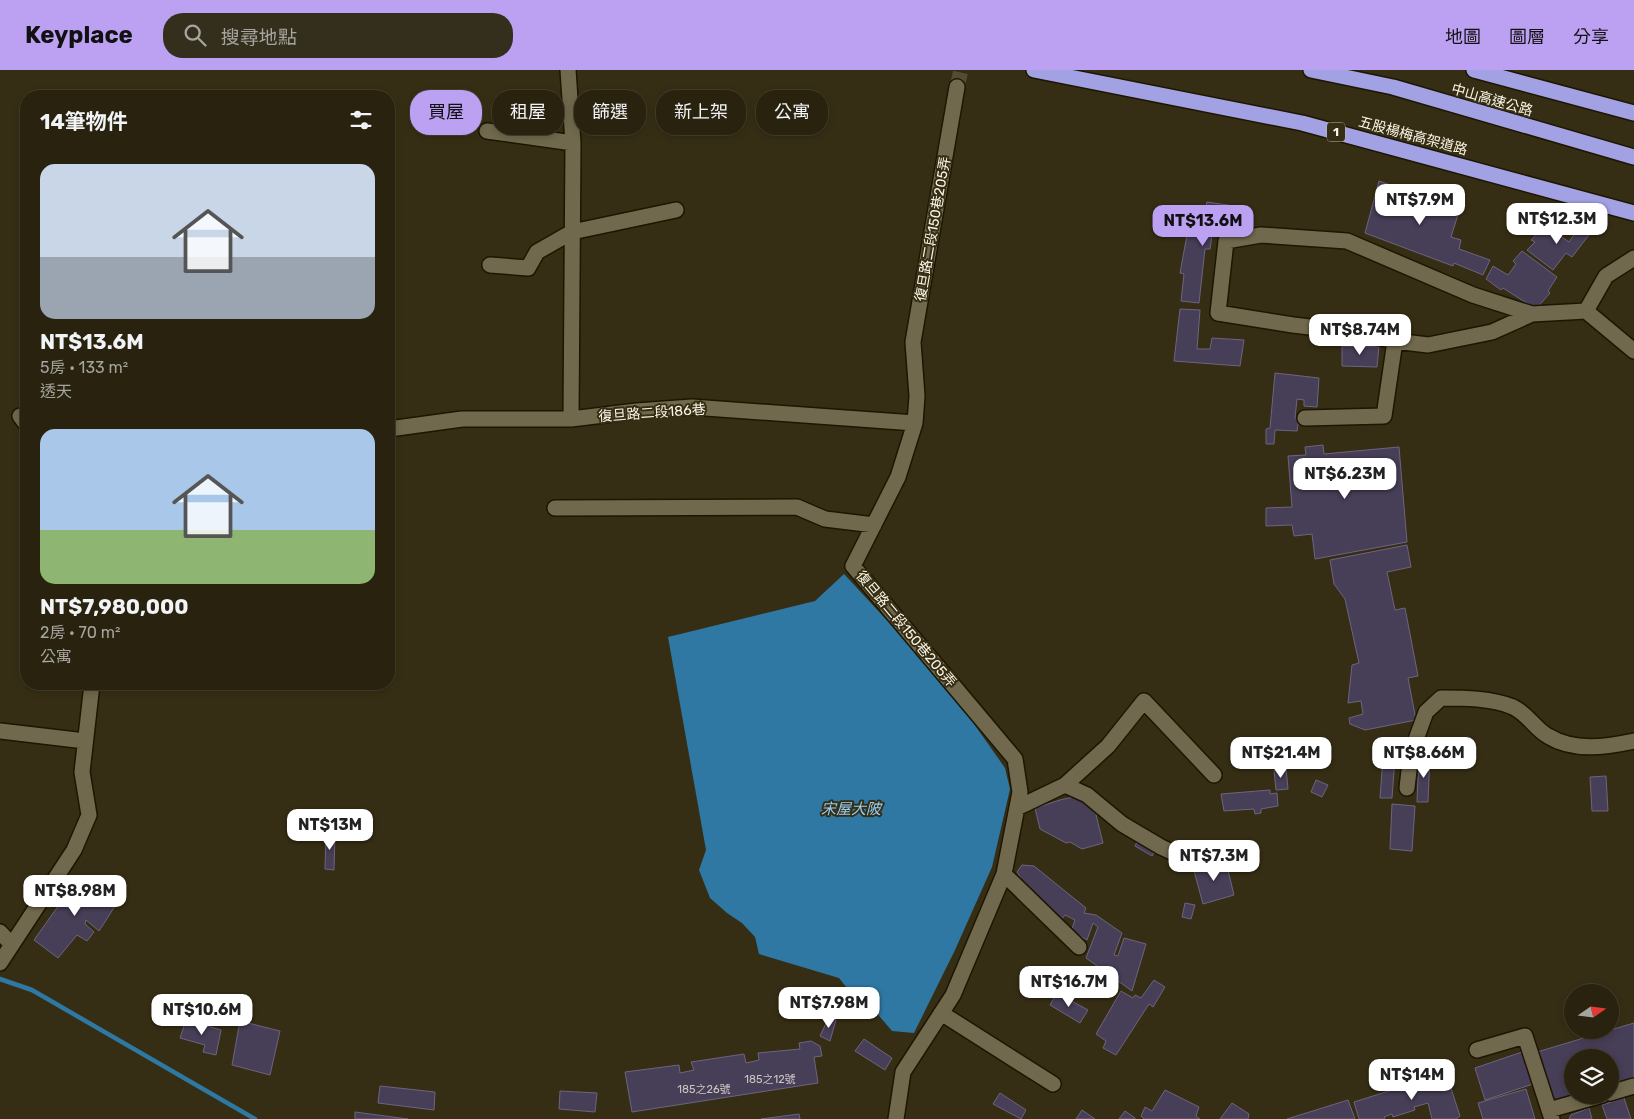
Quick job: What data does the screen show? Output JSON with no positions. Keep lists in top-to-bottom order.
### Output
{
  "streets": {
    "highway": ["中山高速公路", "1", "五股楊梅高架道路"],
    "lane": ["復旦路二段150巷205弄", "復旦路二段186巷"]
  },
  "crossings": [
    ["復旦路二段150巷205弄", "復旦路二段186巷"]
  ],
  "water": ["宋屋大陂"],
  "house_numbers": ["185之12號", "185之26號"],
  "north": "right",
  "page": {
    "header": "Keyplace",
    "search": "搜尋地點",
    "nav": ["地圖", "圖層", "分享"],
    "chip": [
      "買屋",
      "租屋",
      "篩選",
      "新上架",
      "公寓"
    ],
    "heading": "14筆物件",
    "list": [
      {
        "name": "NT$13.6M",
        "note": "5房 · 133 m² · 透天"
      },
      {
        "name": "NT$7,980,000",
        "note": "2房 · 70 m² · 公寓"
      }
    ],
    "price": [
      "NT$7.9M",
      "NT$12.3M",
      "NT$13.6M",
      "NT$8.74M",
      "NT$6.23M",
      "NT$21.4M",
      "NT$8.66M",
      "NT$13M",
      "NT$7.3M",
      "NT$8.98M",
      "NT$16.7M",
      "NT$7.98M",
      "NT$10.6M",
      "NT$14M"
    ]
  }
}
